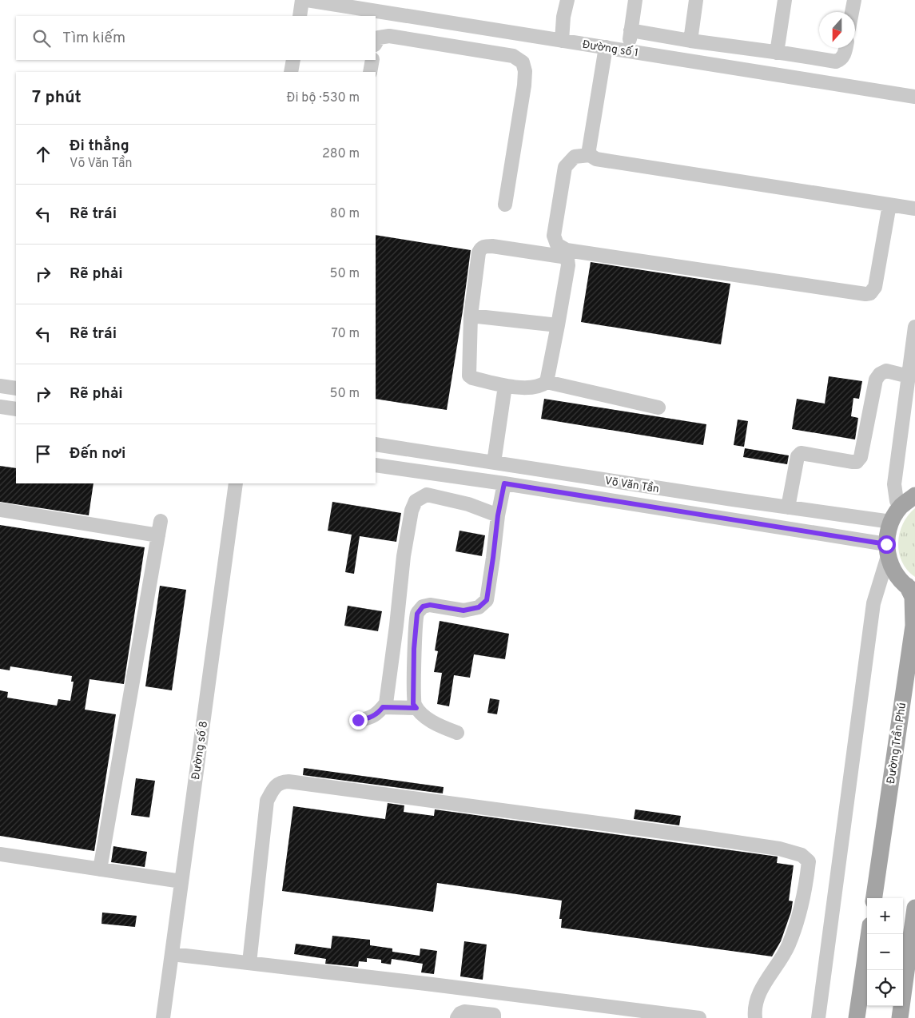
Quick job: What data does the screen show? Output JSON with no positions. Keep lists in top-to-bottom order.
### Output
{
  "streets": {
    "main road": ["Đường Trần Phú"],
    "street": ["Đường số 1", "Võ Văn Tần", "Đường số 8"]
  },
  "north": "bottom",
  "page": {
    "search": "Tìm kiếm",
    "heading": ["7 phút", "Đi bộ · 530 m"],
    "list": [
      ["Đi thẳng", "Võ Văn Tần", "280 m"],
      ["Rẽ trái", "80 m"],
      ["Rẽ phải", "50 m"],
      ["Rẽ trái", "70 m"],
      ["Rẽ phải", "50 m"],
      "Đến nơi"
    ],
    "map_buttons": ["+", "−"]
  }
}
